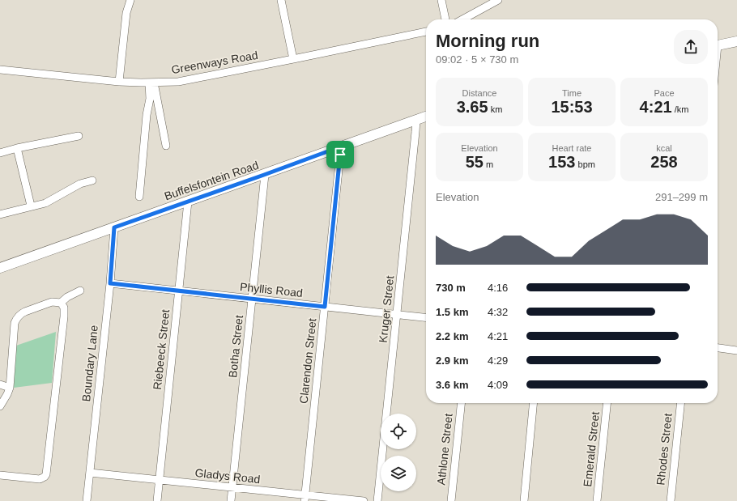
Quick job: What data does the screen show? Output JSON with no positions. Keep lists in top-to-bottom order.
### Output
{
  "streets": {
    "main road": ["Buffelsfontein Road"],
    "street": [
      "Greenways Road",
      "Phyllis Road",
      "Kruger Street",
      "Botha Street",
      "Riebeeck Street",
      "Clarendon Street",
      "Boundary Lane",
      "Athlone Street",
      "Emerald Street",
      "Rhodes Street",
      "Gladys Road"
    ]
  },
  "crossings": [
    ["Buffelsfontein Road", "Kruger Street"],
    ["Buffelsfontein Road", "Botha Street"],
    ["Buffelsfontein Road", "Riebeeck Street"],
    ["Buffelsfontein Road", "Clarendon Street"],
    ["Buffelsfontein Road", "Boundary Lane"],
    ["Phyllis Road", "Kruger Street"],
    ["Phyllis Road", "Botha Street"],
    ["Phyllis Road", "Riebeeck Street"],
    ["Phyllis Road", "Clarendon Street"],
    ["Phyllis Road", "Boundary Lane"],
    ["Botha Street", "Gladys Road"],
    ["Riebeeck Street", "Gladys Road"],
    ["Clarendon Street", "Gladys Road"],
    ["Boundary Lane", "Gladys Road"]
  ],
  "page": {
    "heading": ["Morning run", "09:02 · 5 × 730 m"],
    "stats": [
      ["Distance", "3.65 km"],
      ["Time", "15:53"],
      ["Pace", "4:21 /km"],
      ["Elevation", "55 m"],
      ["Heart rate", "153 bpm"],
      ["kcal", "258"]
    ],
    "chart": ["Elevation", "291–299 m"],
    "list": [
      {
        "name": "730 m",
        "note": "4:16"
      },
      {
        "name": "1.5 km",
        "note": "4:32"
      },
      {
        "name": "2.2 km",
        "note": "4:21"
      },
      {
        "name": "2.9 km",
        "note": "4:29"
      },
      {
        "name": "3.6 km",
        "note": "4:09"
      }
    ]
  }
}
